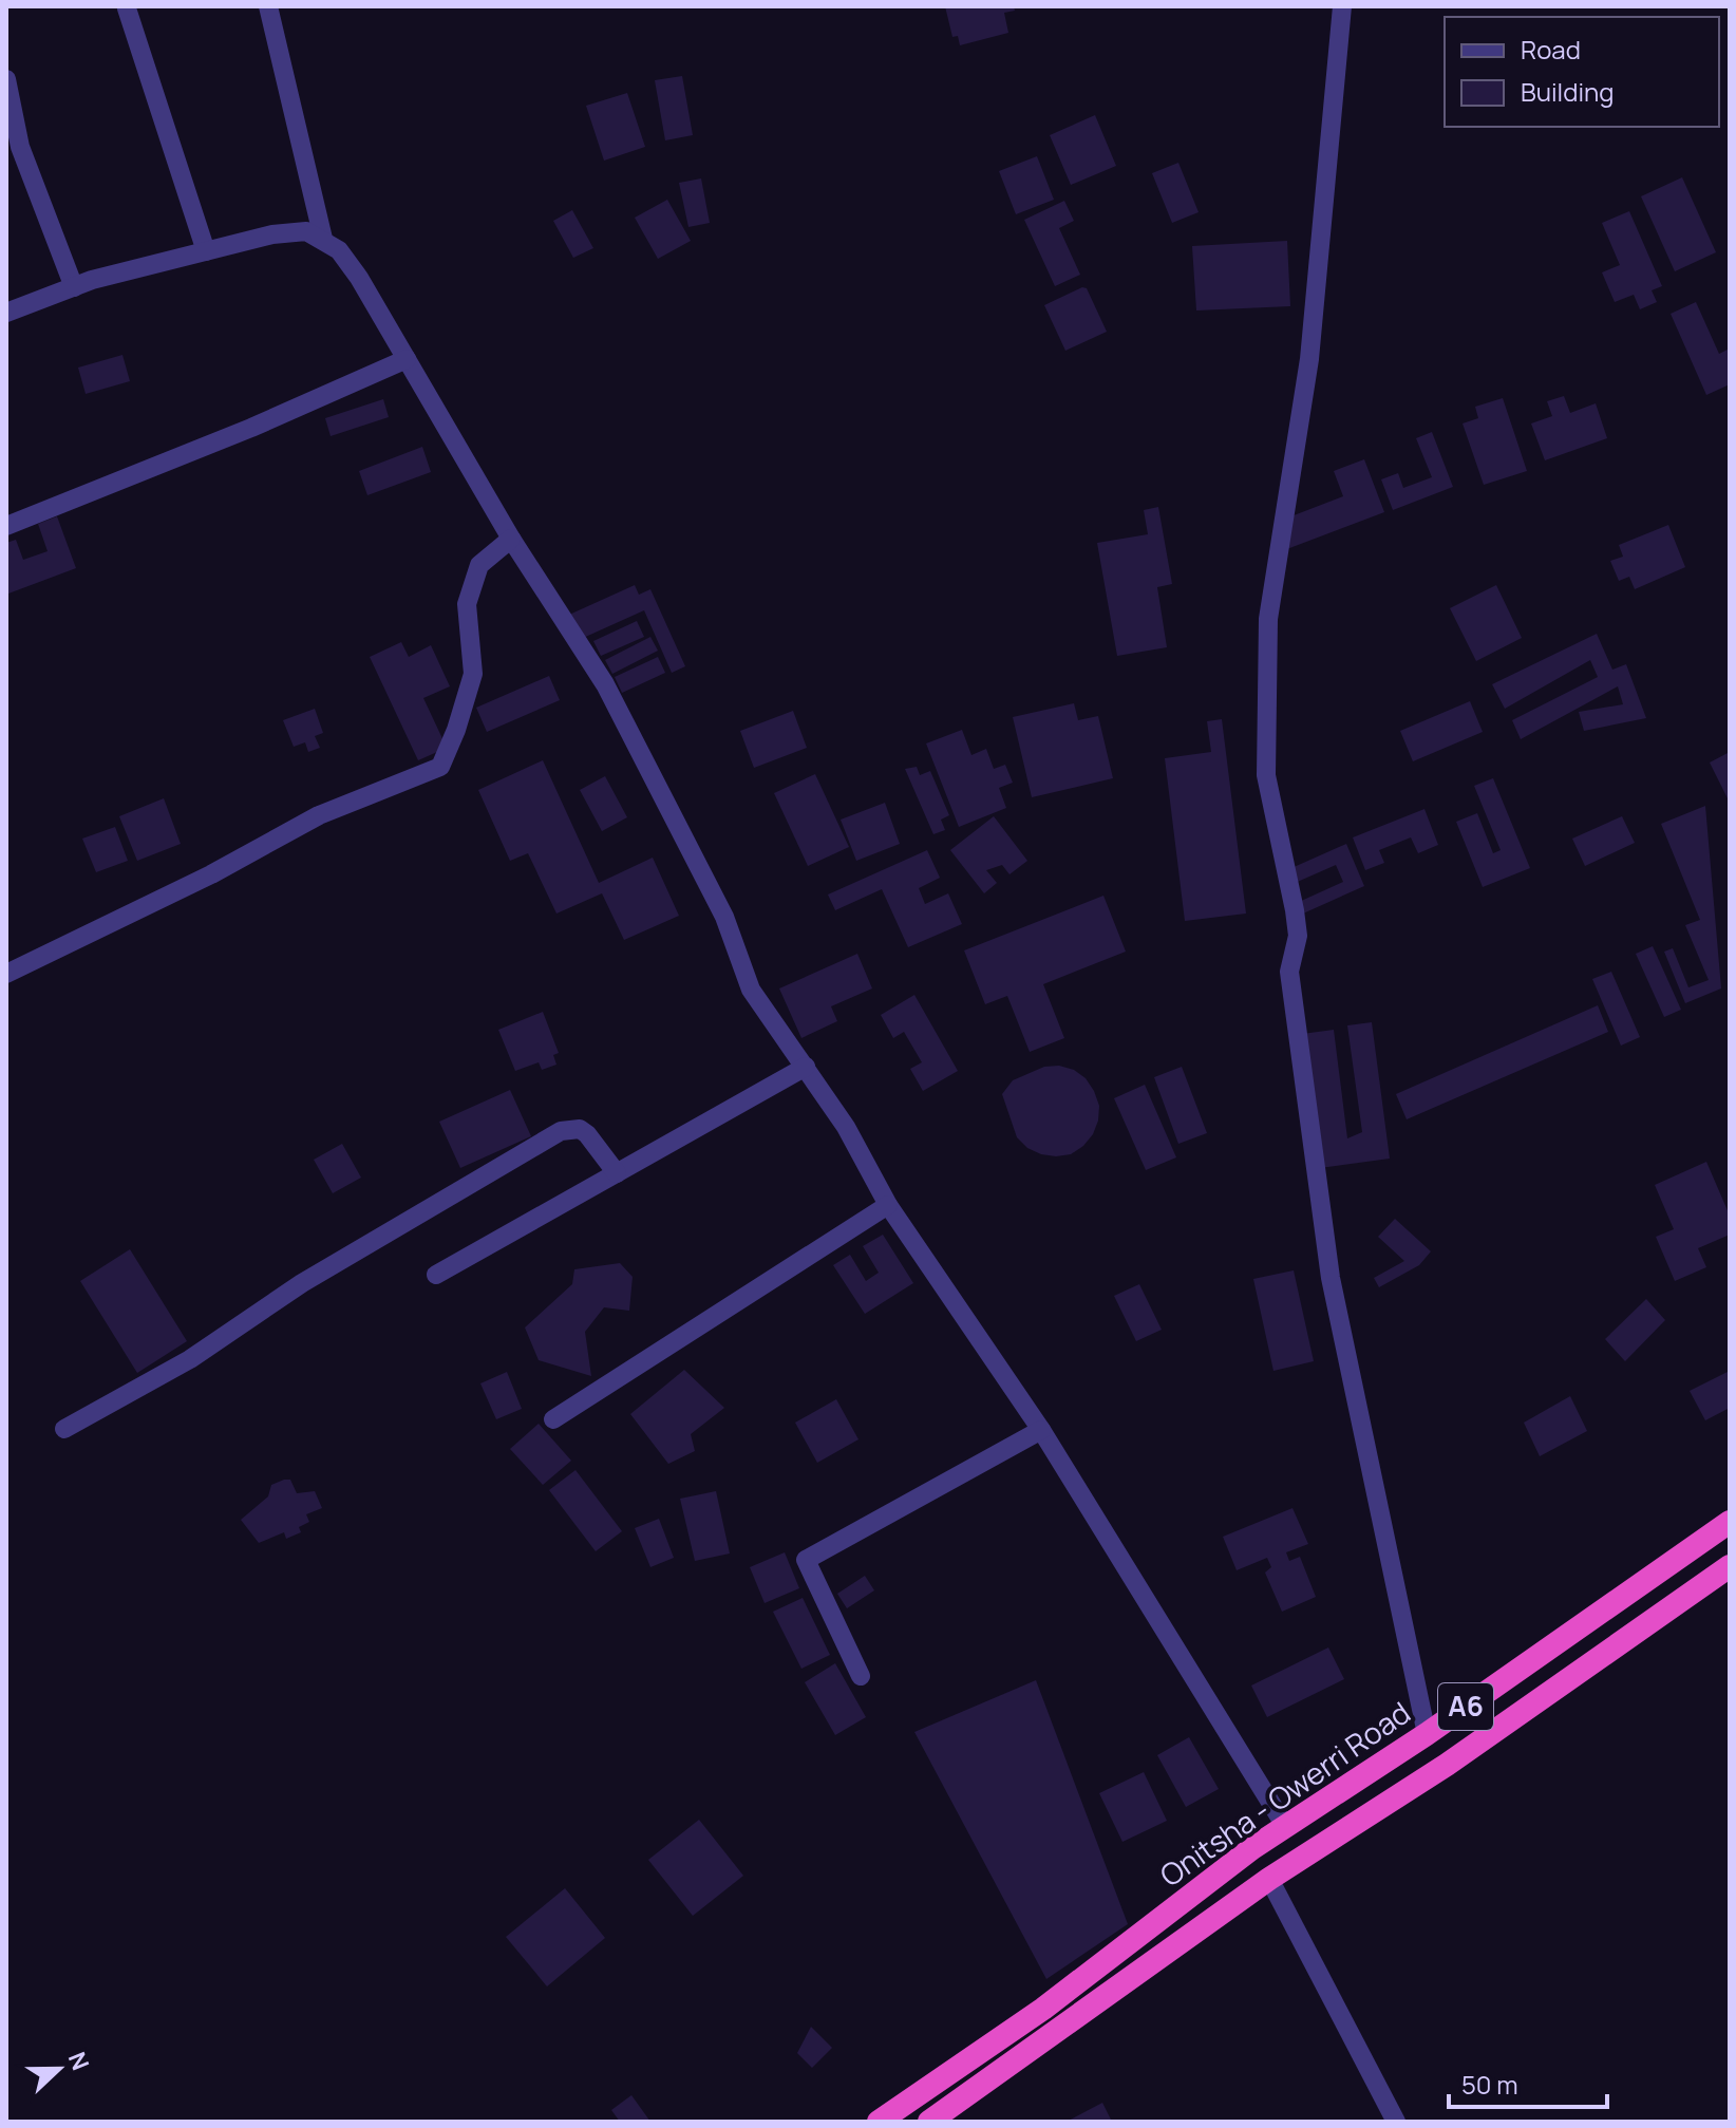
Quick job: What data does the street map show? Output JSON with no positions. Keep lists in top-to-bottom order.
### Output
{
  "streets": {
    "highway": ["A6", "Onitsha - Owerri Road"]
  },
  "legend": ["Road", "Building"],
  "scale_bar": "50 m",
  "north": "right"
}
